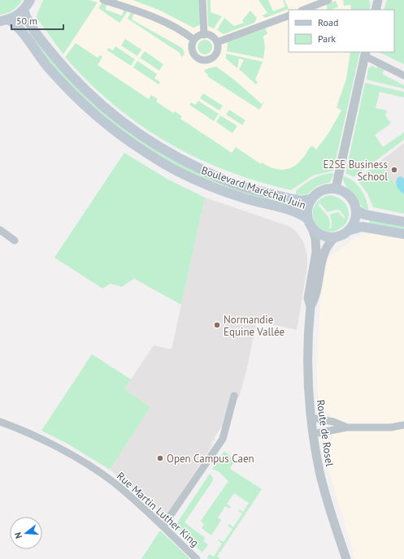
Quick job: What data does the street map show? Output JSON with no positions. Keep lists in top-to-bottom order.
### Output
{
  "streets": {
    "main road": ["Boulevard Maréchal Juin"],
    "street": ["Route de Rosel", "Rue Martin Luther King"]
  },
  "crossings": [
    ["Boulevard Maréchal Juin", "Route de Rosel"]
  ],
  "places": ["E2SE Business School", "Normandie Equine Vallée", "Open Campus Caen"],
  "legend": ["Road", "Park"],
  "scale_bar": "50 m",
  "north": "left"
}
